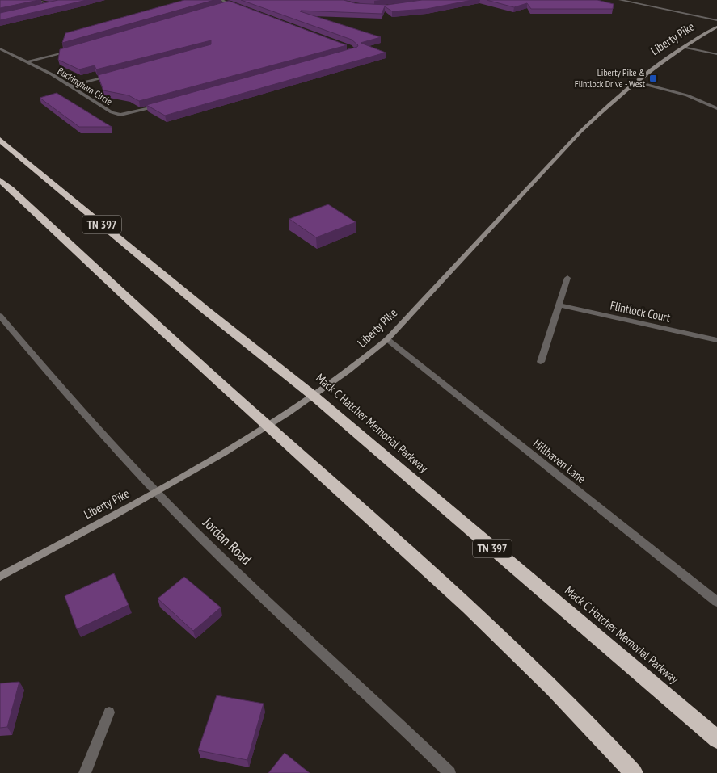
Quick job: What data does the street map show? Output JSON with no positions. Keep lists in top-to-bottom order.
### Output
{
  "streets": {
    "highway": ["TN 397", "Mack C Hatcher Memorial Parkway"],
    "street": [
      "Liberty Pike",
      "Buckingham Circle",
      "Flintlock Court",
      "Hillhaven Lane",
      "Jordan Road"
    ]
  },
  "crossings": [
    ["Liberty Pike", "TN 397"],
    ["Liberty Pike", "Mack C Hatcher Memorial Parkway"],
    ["Liberty Pike", "Hillhaven Lane"],
    ["Liberty Pike", "Jordan Road"]
  ],
  "places": {
    "transit": ["Liberty Pike & Flintlock Drive - West"]
  }
}
